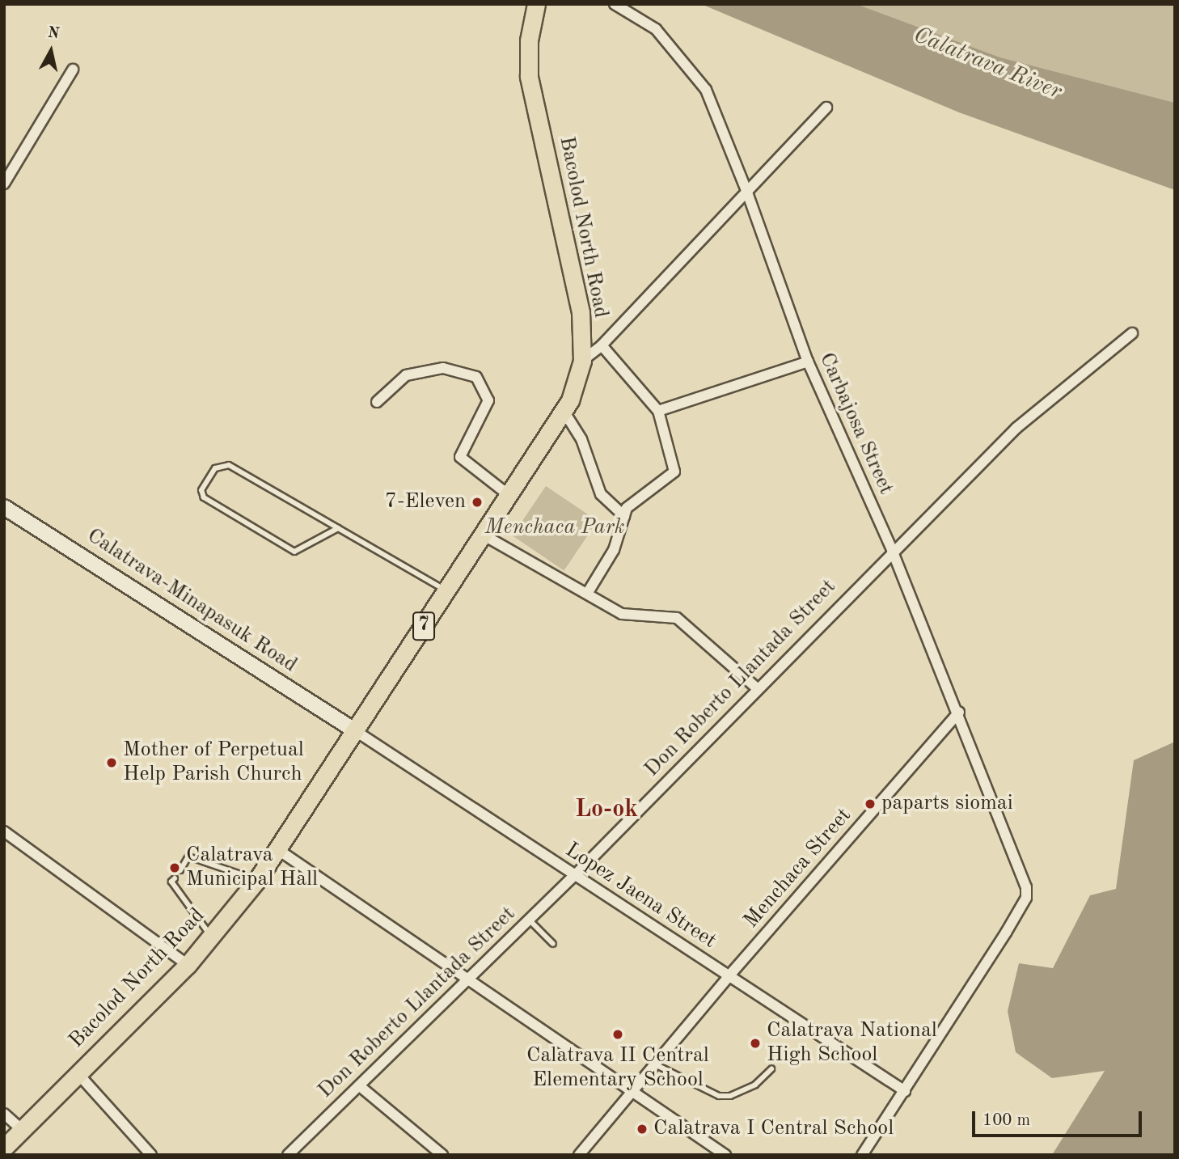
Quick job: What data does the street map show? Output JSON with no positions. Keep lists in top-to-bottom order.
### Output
{
  "streets": {
    "highway": ["Bacolod North Road", "7"],
    "main road": ["Calatrava-Minapasuk Road"],
    "street": [
      "Carbajosa Street",
      "Don Roberto Llantada Street",
      "Menchaca Street",
      "Lopez Jaena Street"
    ]
  },
  "crossings": [
    ["Bacolod North Road", "Calatrava-Minapasuk Road"],
    ["Bacolod North Road", "Lopez Jaena Street"],
    ["Carbajosa Street", "Don Roberto Llantada Street"],
    ["Carbajosa Street", "Menchaca Street"],
    ["Carbajosa Street", "Lopez Jaena Street"],
    ["Calatrava-Minapasuk Road", "Lopez Jaena Street"],
    ["Don Roberto Llantada Street", "Lopez Jaena Street"],
    ["Menchaca Street", "Lopez Jaena Street"]
  ],
  "districts": ["Lo-ok"],
  "water": ["Calatrava River"],
  "parks": ["Menchaca Park"],
  "places": [
    "7-Eleven",
    "Mother of Perpetual Help Parish Church",
    "paparts siomai",
    "Calatrava Municipal Hall",
    "Calatrava II Central Elementary School",
    "Calatrava National High School",
    "Calatrava I Central School"
  ],
  "scale_bar": "100 m",
  "north": "top"
}
